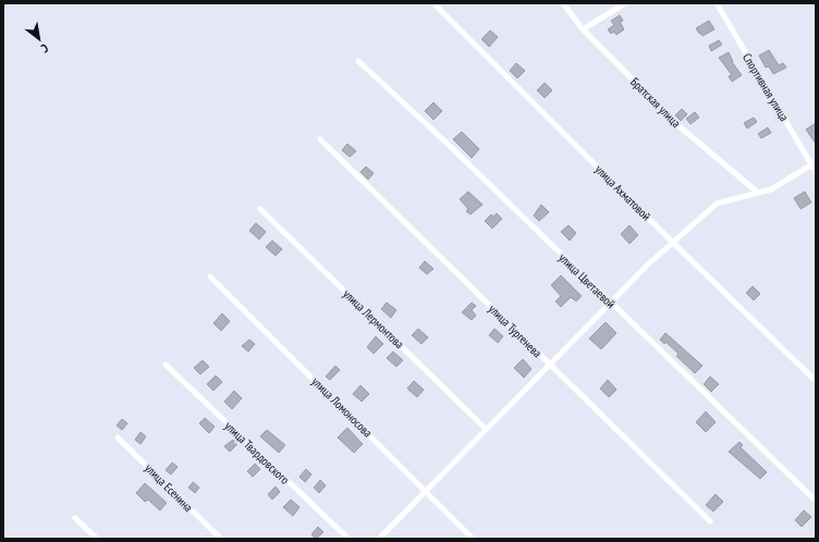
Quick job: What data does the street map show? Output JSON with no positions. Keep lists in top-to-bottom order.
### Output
{
  "streets": {
    "street": [
      "Спортивная улица",
      "Братская улица",
      "улица Ахматовой",
      "улица Цветаевой",
      "улица Лермонтова",
      "улица Тургенева",
      "улица Ломоносова",
      "улица Твардовского",
      "улица Есенина"
    ]
  },
  "north": "bottom right"
}
